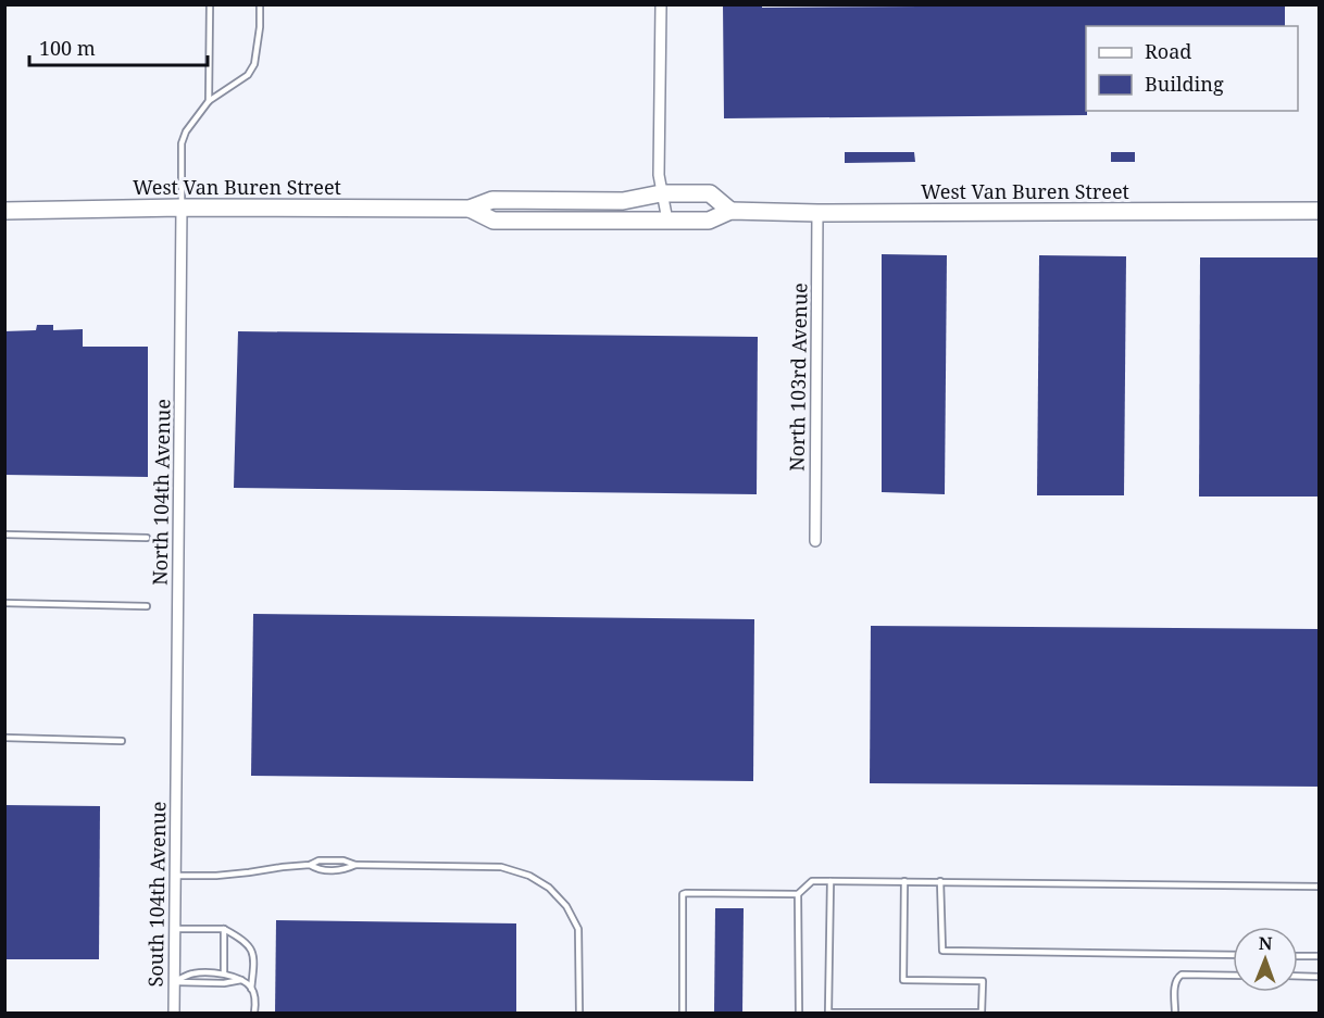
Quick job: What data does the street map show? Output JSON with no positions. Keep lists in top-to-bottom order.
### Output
{
  "streets": {
    "main road": ["West Van Buren Street"],
    "street": ["North 103rd Avenue", "North 104th Avenue", "South 104th Avenue"]
  },
  "crossings": [
    ["West Van Buren Street", "North 103rd Avenue"],
    ["West Van Buren Street", "North 104th Avenue"],
    ["North 104th Avenue", "South 104th Avenue"]
  ],
  "legend": ["Road", "Building"],
  "scale_bar": "100 m",
  "north": "top"
}
